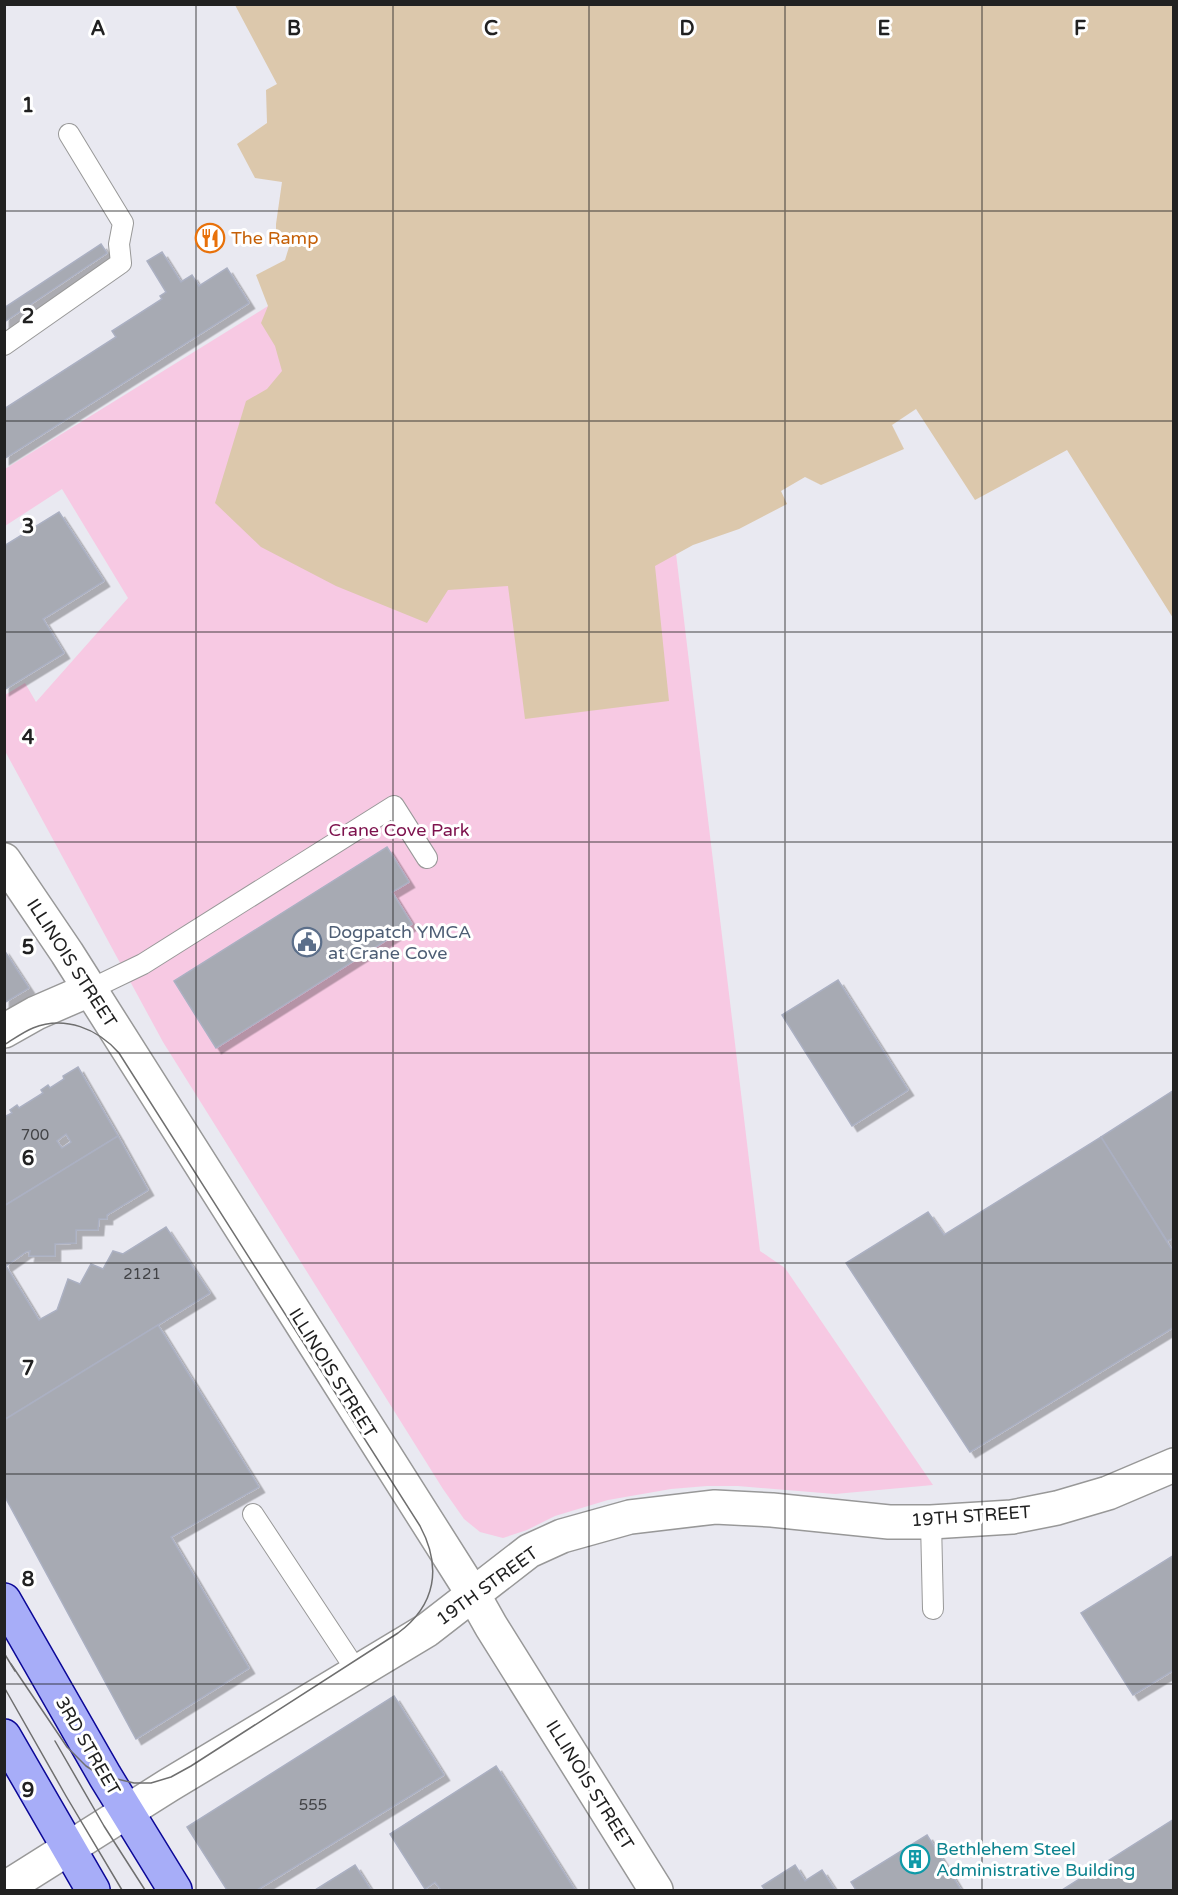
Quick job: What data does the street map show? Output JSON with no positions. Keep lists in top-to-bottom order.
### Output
{
  "streets": {
    "main road": ["3RD STREET"],
    "street": ["ILLINOIS STREET", "19TH STREET"]
  },
  "crossings": [
    ["ILLINOIS STREET", "19TH STREET"],
    ["19TH STREET", "3RD STREET"]
  ],
  "parks": ["Crane Cove Park"],
  "places": {
    "restaurant": ["The Ramp"],
    "public building": ["Dogpatch YMCA at Crane Cove"],
    "building": ["Bethlehem Steel Administrative Building"]
  },
  "house_numbers": ["700", "2121", "555"],
  "grid": {
    "columns": [
      "A",
      "B",
      "C",
      "D",
      "E",
      "F"
    ],
    "rows": [
      "1",
      "2",
      "3",
      "4",
      "5",
      "6",
      "7",
      "8",
      "9"
    ]
  }
}
